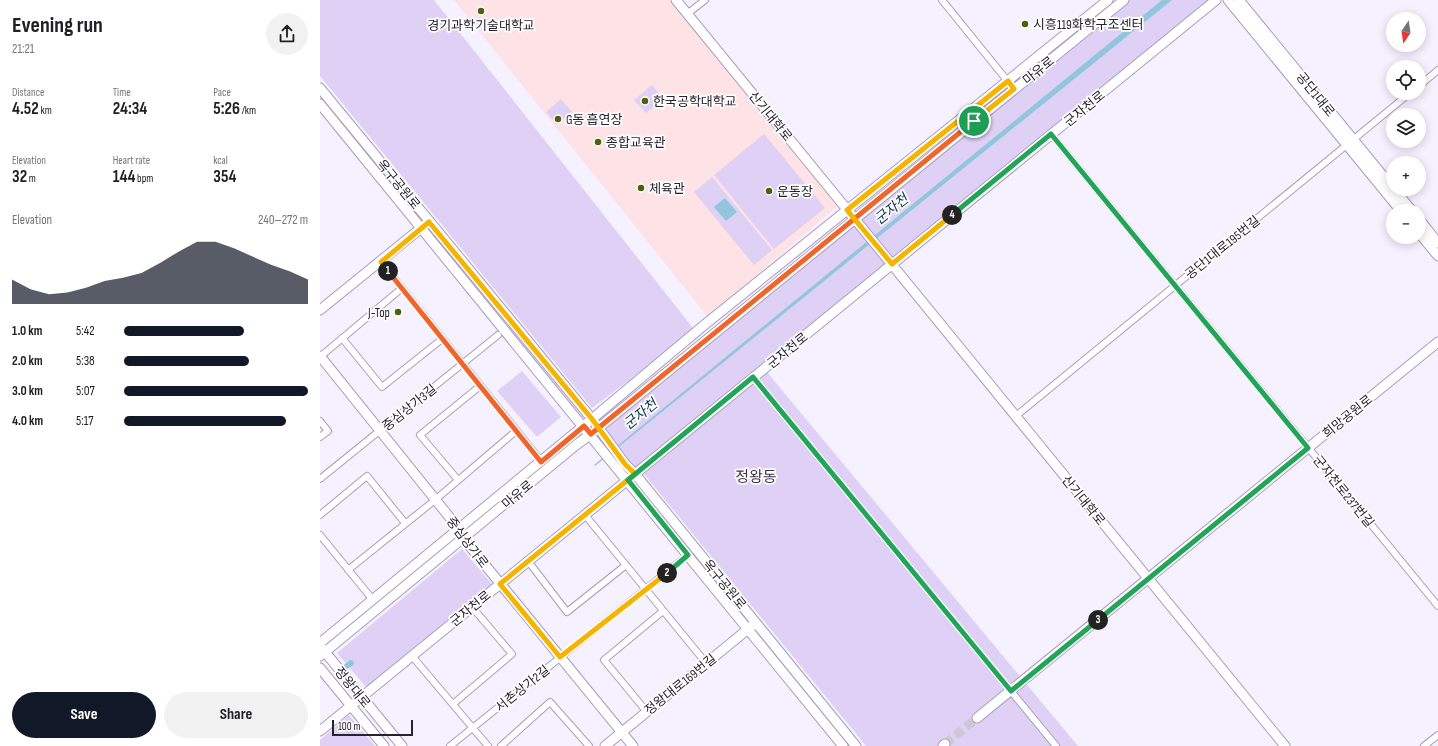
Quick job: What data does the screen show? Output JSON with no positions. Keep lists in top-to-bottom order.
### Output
{
  "streets": {
    "street": [
      "마유로",
      "공단1대로",
      "군자천로",
      "산기대학로",
      "옥구공원로",
      "공단1대로195번길",
      "중심상가3길",
      "희망공원로",
      "군자천로237번길",
      "중심상가로",
      "정왕대로169번길",
      "정왕대로",
      "서촌상가2길"
    ]
  },
  "crossings": [
    ["마유로", "산기대학로"],
    ["마유로", "옥구공원로"],
    ["마유로", "중심상가로"],
    ["마유로", "정왕대로"],
    ["공단1대로", "공단1대로195번길"],
    ["군자천로", "산기대학로"],
    ["군자천로", "옥구공원로"],
    ["군자천로", "군자천로237번길"],
    ["군자천로", "중심상가로"],
    ["군자천로", "정왕대로"],
    ["산기대학로", "공단1대로195번길"],
    ["산기대학로", "희망공원로"],
    ["옥구공원로", "정왕대로169번길"],
    ["옥구공원로", "서촌상가2길"],
    ["공단1대로195번길", "군자천로237번길"],
    ["중심상가3길", "중심상가로"],
    ["희망공원로", "군자천로237번길"],
    ["중심상가로", "정왕대로169번길"],
    ["중심상가로", "서촌상가2길"]
  ],
  "districts": ["정왕동"],
  "water": ["군자천"],
  "places": [
    "경기과학기술대학교",
    "시흥119화학구조센터",
    "한국공학대학교",
    "G동 흡연장",
    "종합교육관",
    "체육관",
    "운동장",
    "J-Top"
  ],
  "scale_bar": "100 m",
  "north": "bottom",
  "page": {
    "heading": ["Evening run", "21:21"],
    "map_buttons": ["+", "−"],
    "stats": [
      ["Distance", "4.52 km"],
      ["Time", "24:34"],
      ["Pace", "5:26 /km"],
      ["Elevation", "32 m"],
      ["Heart rate", "144 bpm"],
      ["kcal", "354"]
    ],
    "chart": ["Elevation", "240–272 m"],
    "pins": [
      "4",
      "1",
      "2",
      "3"
    ],
    "list": [
      {
        "name": "1.0 km",
        "note": "5:42"
      },
      {
        "name": "2.0 km",
        "note": "5:38"
      },
      {
        "name": "3.0 km",
        "note": "5:07"
      },
      {
        "name": "4.0 km",
        "note": "5:17"
      }
    ],
    "buttons": ["Save", "Share"],
    "scale": "100 m"
  }
}
